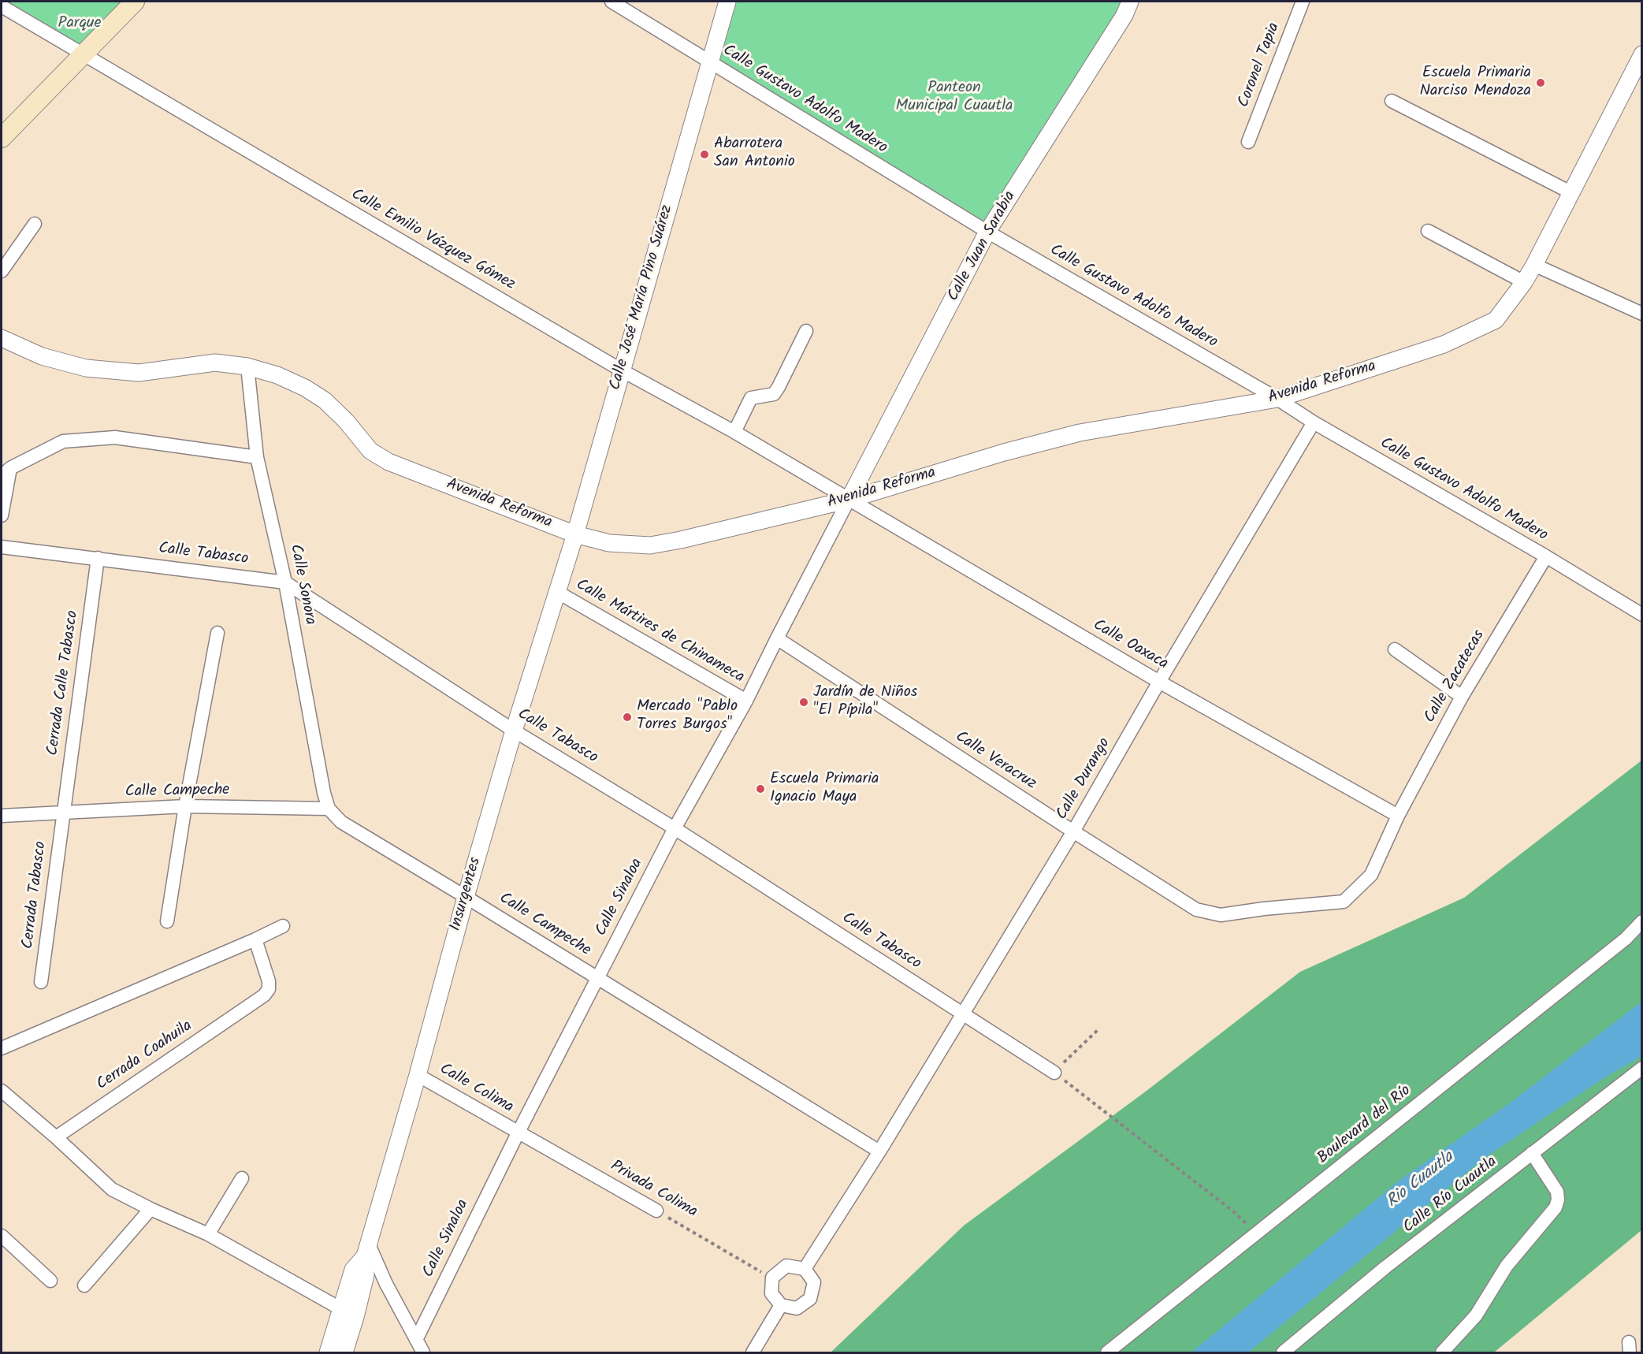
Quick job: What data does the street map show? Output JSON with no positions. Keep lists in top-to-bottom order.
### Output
{
  "streets": {
    "street": [
      "Coronel Tapia",
      "Calle Gustavo Adolfo Madero",
      "Calle Emilio Vázquez Gómez",
      "Calle Juan Sarabia",
      "Calle José María Pino Suárez",
      "Avenida Reforma",
      "Calle Tabasco",
      "Calle Sonora",
      "Calle Mártires de Chinameca",
      "Calle Oaxaca",
      "Calle Zacatecas",
      "Cerrada Calle Tabasco",
      "Calle Veracruz",
      "Calle Durango",
      "Calle Campeche",
      "Insurgentes",
      "Cerrada Tabasco",
      "Calle Sinaloa",
      "Cerrada Coahuila",
      "Calle Colima",
      "Boulevard del Río",
      "Privada Colima",
      "Calle Río Cuautla"
    ]
  },
  "crossings": [
    ["Calle Gustavo Adolfo Madero", "Calle Juan Sarabia"],
    ["Calle Gustavo Adolfo Madero", "Calle José María Pino Suárez"],
    ["Calle Gustavo Adolfo Madero", "Avenida Reforma"],
    ["Calle Gustavo Adolfo Madero", "Calle Zacatecas"],
    ["Calle Gustavo Adolfo Madero", "Calle Durango"],
    ["Calle Emilio Vázquez Gómez", "Calle Juan Sarabia"],
    ["Calle Emilio Vázquez Gómez", "Calle José María Pino Suárez"],
    ["Calle Emilio Vázquez Gómez", "Avenida Reforma"],
    ["Calle Emilio Vázquez Gómez", "Calle Oaxaca"],
    ["Calle Emilio Vázquez Gómez", "Calle Sinaloa"],
    ["Calle Juan Sarabia", "Avenida Reforma"],
    ["Calle Juan Sarabia", "Calle Oaxaca"],
    ["Calle Juan Sarabia", "Calle Sinaloa"],
    ["Calle José María Pino Suárez", "Avenida Reforma"],
    ["Calle José María Pino Suárez", "Insurgentes"],
    ["Avenida Reforma", "Calle Sonora"],
    ["Avenida Reforma", "Calle Oaxaca"],
    ["Avenida Reforma", "Insurgentes"],
    ["Avenida Reforma", "Calle Sinaloa"],
    ["Calle Tabasco", "Calle Sonora"],
    ["Calle Tabasco", "Cerrada Calle Tabasco"],
    ["Calle Tabasco", "Calle Durango"],
    ["Calle Tabasco", "Insurgentes"],
    ["Calle Tabasco", "Calle Sinaloa"],
    ["Calle Sonora", "Calle Campeche"],
    ["Calle Mártires de Chinameca", "Insurgentes"],
    ["Calle Mártires de Chinameca", "Calle Sinaloa"],
    ["Calle Oaxaca", "Calle Zacatecas"],
    ["Calle Oaxaca", "Calle Durango"],
    ["Calle Oaxaca", "Calle Sinaloa"],
    ["Calle Zacatecas", "Calle Veracruz"],
    ["Cerrada Calle Tabasco", "Calle Campeche"],
    ["Cerrada Calle Tabasco", "Cerrada Tabasco"],
    ["Calle Veracruz", "Calle Durango"],
    ["Calle Veracruz", "Calle Sinaloa"],
    ["Calle Durango", "Calle Campeche"],
    ["Calle Durango", "Privada Colima"],
    ["Calle Campeche", "Insurgentes"],
    ["Calle Campeche", "Cerrada Tabasco"],
    ["Calle Campeche", "Calle Sinaloa"],
    ["Insurgentes", "Calle Colima"],
    ["Calle Sinaloa", "Calle Colima"],
    ["Calle Sinaloa", "Privada Colima"],
    ["Calle Colima", "Privada Colima"]
  ],
  "water": ["Rio Cuautla"],
  "parks": ["Parque", "Panteon Municipal Cuautla"],
  "places": [
    "Escuela Primaria Narciso Mendoza",
    "Abarrotera San Antonio",
    "Jardín de Niños \"El Pípila\"",
    "Mercado \"Pablo Torres Burgos\"",
    "Escuela Primaria Ignacio Maya"
  ]
}
